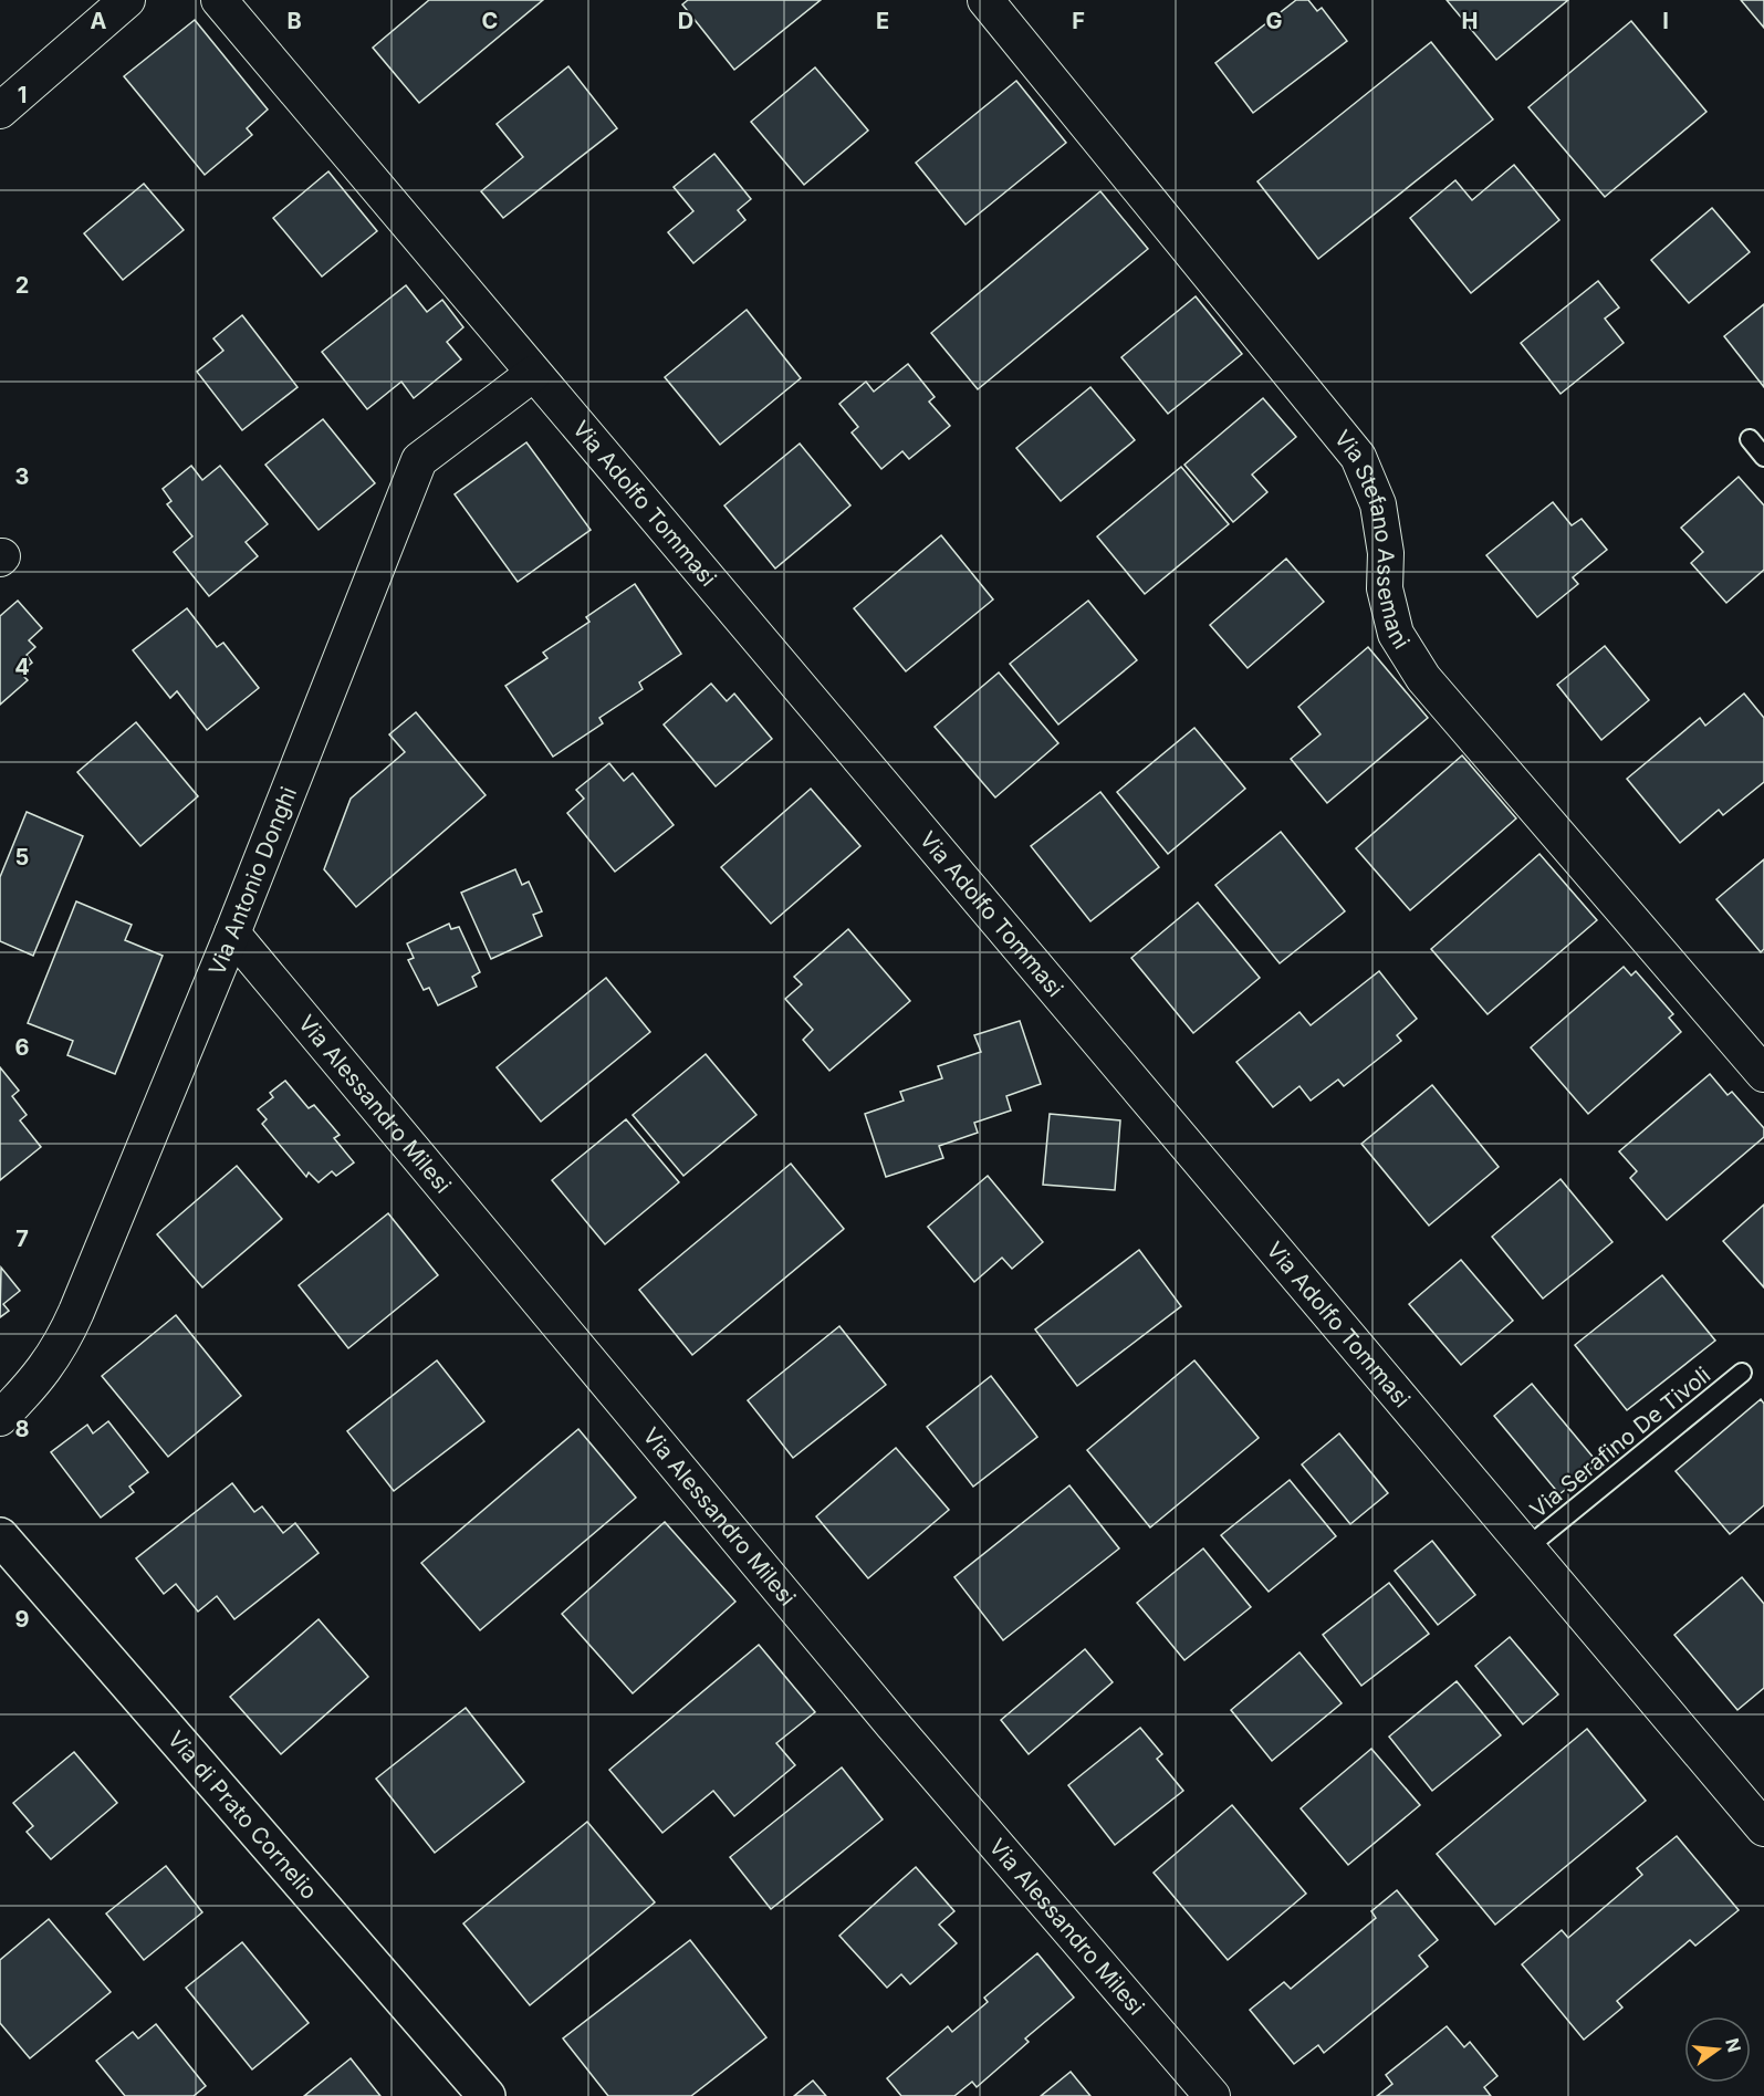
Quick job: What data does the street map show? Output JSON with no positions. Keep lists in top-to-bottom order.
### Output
{
  "streets": {
    "street": [
      "Via Adolfo Tommasi",
      "Via Stefano Assemani",
      "Via Antonio Donghi",
      "Via Alessandro Milesi",
      "Via di Prato Cornelio"
    ],
    "lane": ["Via Serafino De Tivoli"]
  },
  "crossings": [
    ["Via Adolfo Tommasi", "Via Antonio Donghi"],
    ["Via Adolfo Tommasi", "Via Serafino De Tivoli"],
    ["Via Antonio Donghi", "Via Alessandro Milesi"]
  ],
  "north": "right",
  "grid": {
    "columns": [
      "A",
      "B",
      "C",
      "D",
      "E",
      "F",
      "G",
      "H",
      "I"
    ],
    "rows": [
      "1",
      "2",
      "3",
      "4",
      "5",
      "6",
      "7",
      "8",
      "9"
    ]
  }
}
